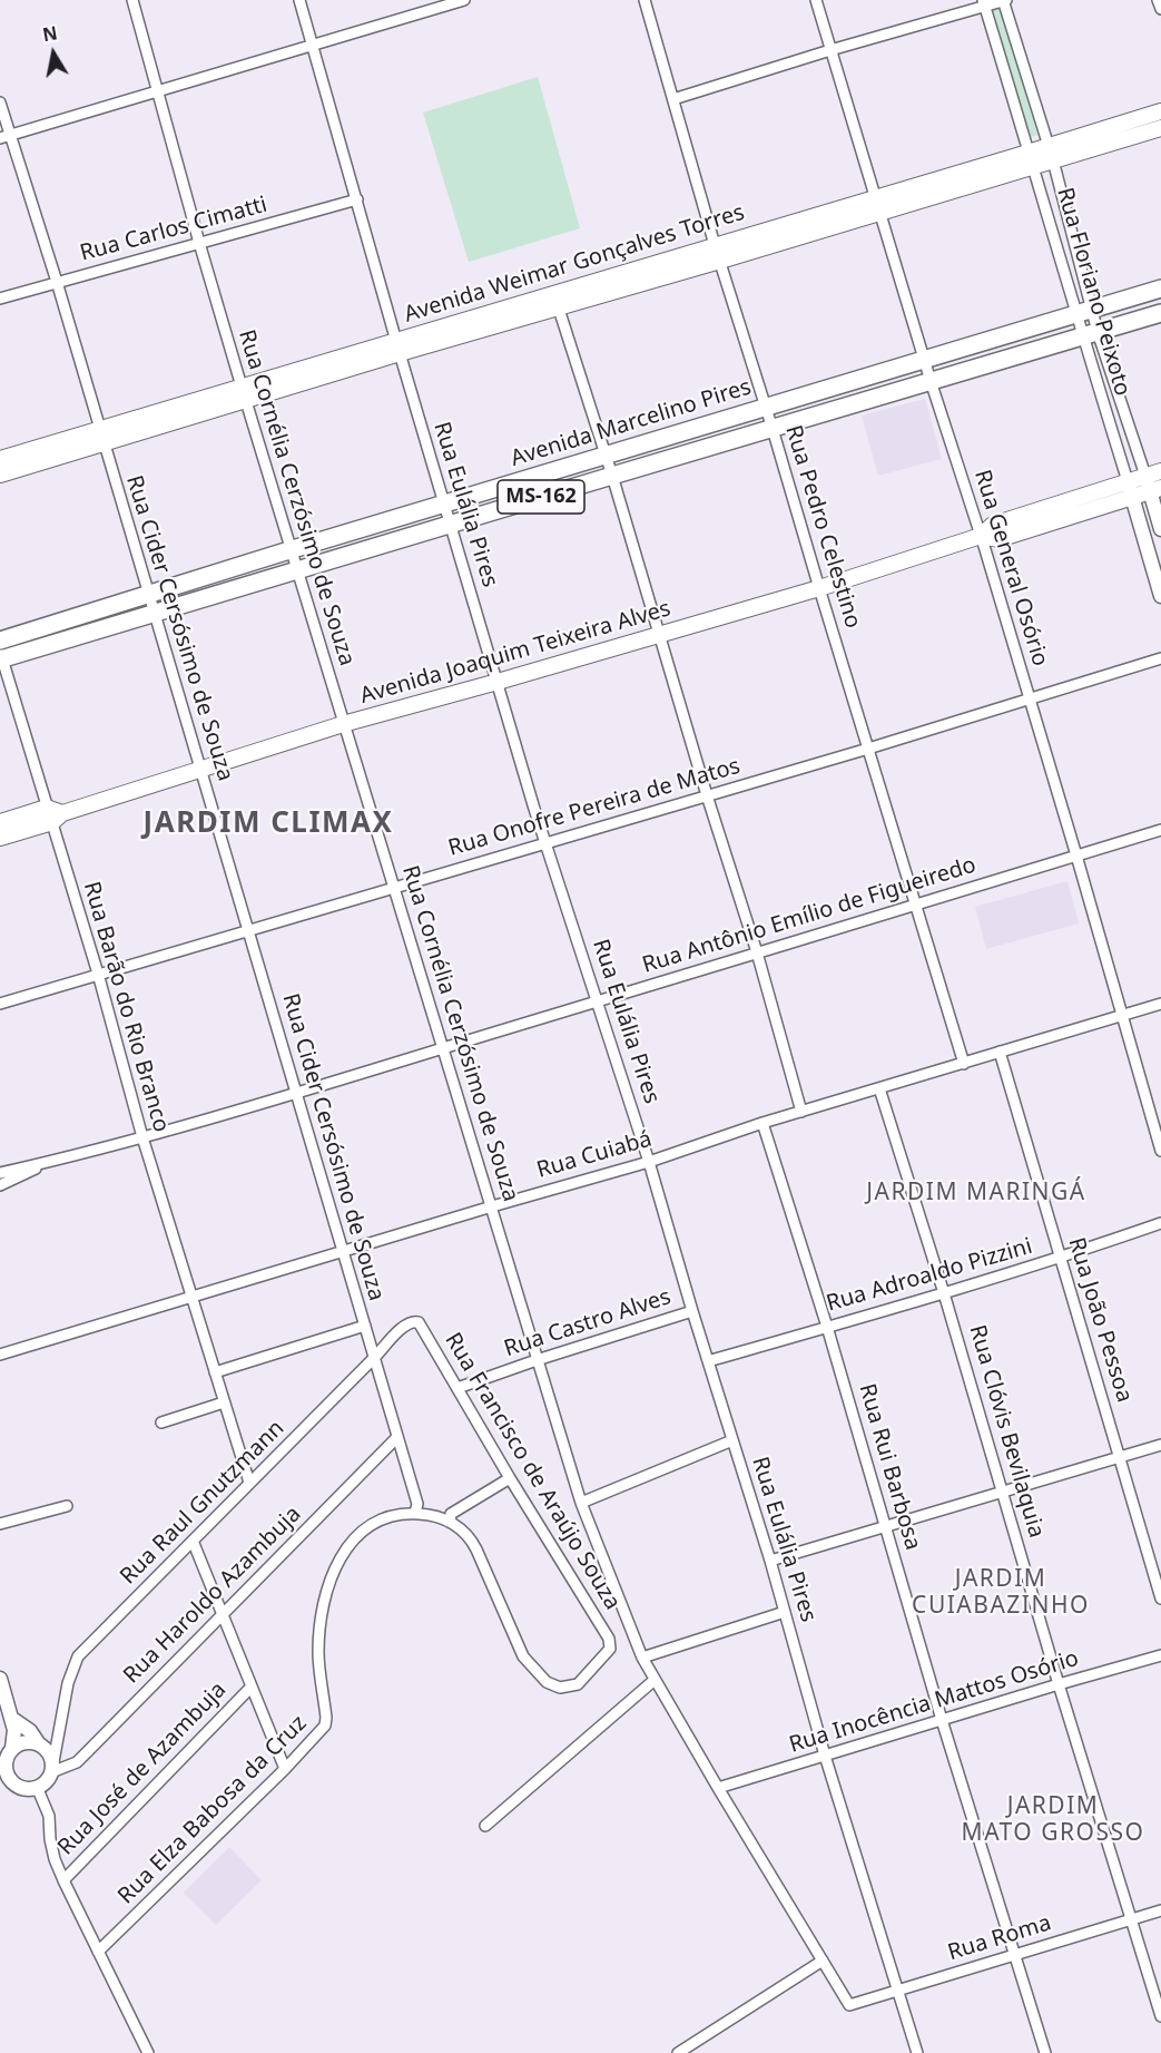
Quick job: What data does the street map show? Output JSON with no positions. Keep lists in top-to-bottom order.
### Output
{
  "streets": {
    "main road": [
      "Avenida Weimar Gonçalves Torres",
      "Avenida Marcelino Pires",
      "MS-162",
      "Avenida Joaquim Teixeira Alves"
    ],
    "street": [
      "Rua Carlos Cimatti",
      "Rua Floriano Peixoto",
      "Rua Cornélia Cerzósimo de Souza",
      "Rua Eulália Pires",
      "Rua Pedro Celestino",
      "Rua General Osório",
      "Rua Cider Cersósimo de Souza",
      "Rua Onofre Pereira de Matos",
      "Rua Antônio Emílio de Figueiredo",
      "Rua Barão do Rio Branco",
      "Rua Cuiabá",
      "Rua Adroaldo Pizzini",
      "Rua João Pessoa",
      "Rua Castro Alves",
      "Rua Clóvis Bevilaquia",
      "Rua Rui Barbosa",
      "Rua Francisco de Araújo Souza",
      "Rua Raul Gnutzmann",
      "Rua Haroldo Azambuja",
      "Rua Inocência Mattos Osório",
      "Rua José de Azambuja",
      "Rua Elza Babosa da Cruz",
      "Rua Roma"
    ]
  },
  "crossings": [
    ["Rua Carlos Cimatti", "Rua Cornélia Cerzósimo de Souza"],
    ["Rua Carlos Cimatti", "Rua Eulália Pires"],
    ["Rua Carlos Cimatti", "Rua Cider Cersósimo de Souza"],
    ["Avenida Weimar Gonçalves Torres", "Rua Floriano Peixoto"],
    ["Avenida Weimar Gonçalves Torres", "Rua Cornélia Cerzósimo de Souza"],
    ["Avenida Weimar Gonçalves Torres", "Rua Eulália Pires"],
    ["Avenida Weimar Gonçalves Torres", "Rua Pedro Celestino"],
    ["Avenida Weimar Gonçalves Torres", "Rua General Osório"],
    ["Avenida Weimar Gonçalves Torres", "Rua Cider Cersósimo de Souza"],
    ["Rua Floriano Peixoto", "Avenida Marcelino Pires"],
    ["Rua Floriano Peixoto", "Avenida Joaquim Teixeira Alves"],
    ["Avenida Marcelino Pires", "Rua Cornélia Cerzósimo de Souza"],
    ["Avenida Marcelino Pires", "Rua Eulália Pires"],
    ["Avenida Marcelino Pires", "Rua Pedro Celestino"],
    ["Avenida Marcelino Pires", "Rua General Osório"],
    ["Avenida Marcelino Pires", "Rua Cider Cersósimo de Souza"],
    ["Avenida Marcelino Pires", "Rua Barão do Rio Branco"],
    ["Rua Cornélia Cerzósimo de Souza", "Avenida Joaquim Teixeira Alves"],
    ["Rua Cornélia Cerzósimo de Souza", "Rua Onofre Pereira de Matos"],
    ["Rua Cornélia Cerzósimo de Souza", "Rua Antônio Emílio de Figueiredo"],
    ["Rua Cornélia Cerzósimo de Souza", "Rua Cuiabá"],
    ["Rua Cornélia Cerzósimo de Souza", "Rua Castro Alves"],
    ["Rua Cornélia Cerzósimo de Souza", "Rua Inocência Mattos Osório"],
    ["Rua Cornélia Cerzósimo de Souza", "Rua Roma"],
    ["Rua Eulália Pires", "Avenida Joaquim Teixeira Alves"],
    ["Rua Eulália Pires", "Rua Onofre Pereira de Matos"],
    ["Rua Eulália Pires", "Rua Antônio Emílio de Figueiredo"],
    ["Rua Eulália Pires", "Rua Cuiabá"],
    ["Rua Eulália Pires", "Rua Adroaldo Pizzini"],
    ["Rua Eulália Pires", "Rua Castro Alves"],
    ["Rua Eulália Pires", "Rua Inocência Mattos Osório"],
    ["Rua Eulália Pires", "Rua Roma"],
    ["Rua Pedro Celestino", "Avenida Joaquim Teixeira Alves"],
    ["Rua Pedro Celestino", "Rua Onofre Pereira de Matos"],
    ["Rua Pedro Celestino", "Rua Antônio Emílio de Figueiredo"],
    ["Rua Pedro Celestino", "Rua Cuiabá"],
    ["Rua General Osório", "Avenida Joaquim Teixeira Alves"],
    ["Rua General Osório", "Rua Onofre Pereira de Matos"],
    ["Rua General Osório", "Rua Antônio Emílio de Figueiredo"],
    ["Rua General Osório", "Rua Cuiabá"],
    ["Rua Cider Cersósimo de Souza", "Avenida Joaquim Teixeira Alves"],
    ["Rua Cider Cersósimo de Souza", "Rua Onofre Pereira de Matos"],
    ["Rua Cider Cersósimo de Souza", "Rua Antônio Emílio de Figueiredo"],
    ["Rua Cider Cersósimo de Souza", "Rua Cuiabá"],
    ["Rua Cider Cersósimo de Souza", "Rua Raul Gnutzmann"],
    ["Rua Cider Cersósimo de Souza", "Rua Haroldo Azambuja"],
    ["Rua Cider Cersósimo de Souza", "Rua Elza Babosa da Cruz"],
    ["Avenida Joaquim Teixeira Alves", "Rua Barão do Rio Branco"],
    ["Rua Onofre Pereira de Matos", "Rua Barão do Rio Branco"],
    ["Rua Antônio Emílio de Figueiredo", "Rua Barão do Rio Branco"],
    ["Rua Barão do Rio Branco", "Rua Cuiabá"],
    ["Rua Barão do Rio Branco", "Rua Raul Gnutzmann"],
    ["Rua Cuiabá", "Rua João Pessoa"],
    ["Rua Cuiabá", "Rua Clóvis Bevilaquia"],
    ["Rua Cuiabá", "Rua Rui Barbosa"],
    ["Rua Adroaldo Pizzini", "Rua João Pessoa"],
    ["Rua Adroaldo Pizzini", "Rua Clóvis Bevilaquia"],
    ["Rua Adroaldo Pizzini", "Rua Rui Barbosa"],
    ["Rua Castro Alves", "Rua Francisco de Araújo Souza"],
    ["Rua Clóvis Bevilaquia", "Rua Inocência Mattos Osório"],
    ["Rua Clóvis Bevilaquia", "Rua Roma"],
    ["Rua Rui Barbosa", "Rua Inocência Mattos Osório"],
    ["Rua Rui Barbosa", "Rua Roma"],
    ["Rua Francisco de Araújo Souza", "Rua Raul Gnutzmann"],
    ["Rua Francisco de Araújo Souza", "Rua Elza Babosa da Cruz"],
    ["Rua Raul Gnutzmann", "Rua Haroldo Azambuja"]
  ],
  "districts": [
    "JARDIM CLIMAX",
    "JARDIM MARINGÁ",
    "JARDIM CUIABAZINHO",
    "JARDIM MATO GROSSO"
  ],
  "north": "top"
}
